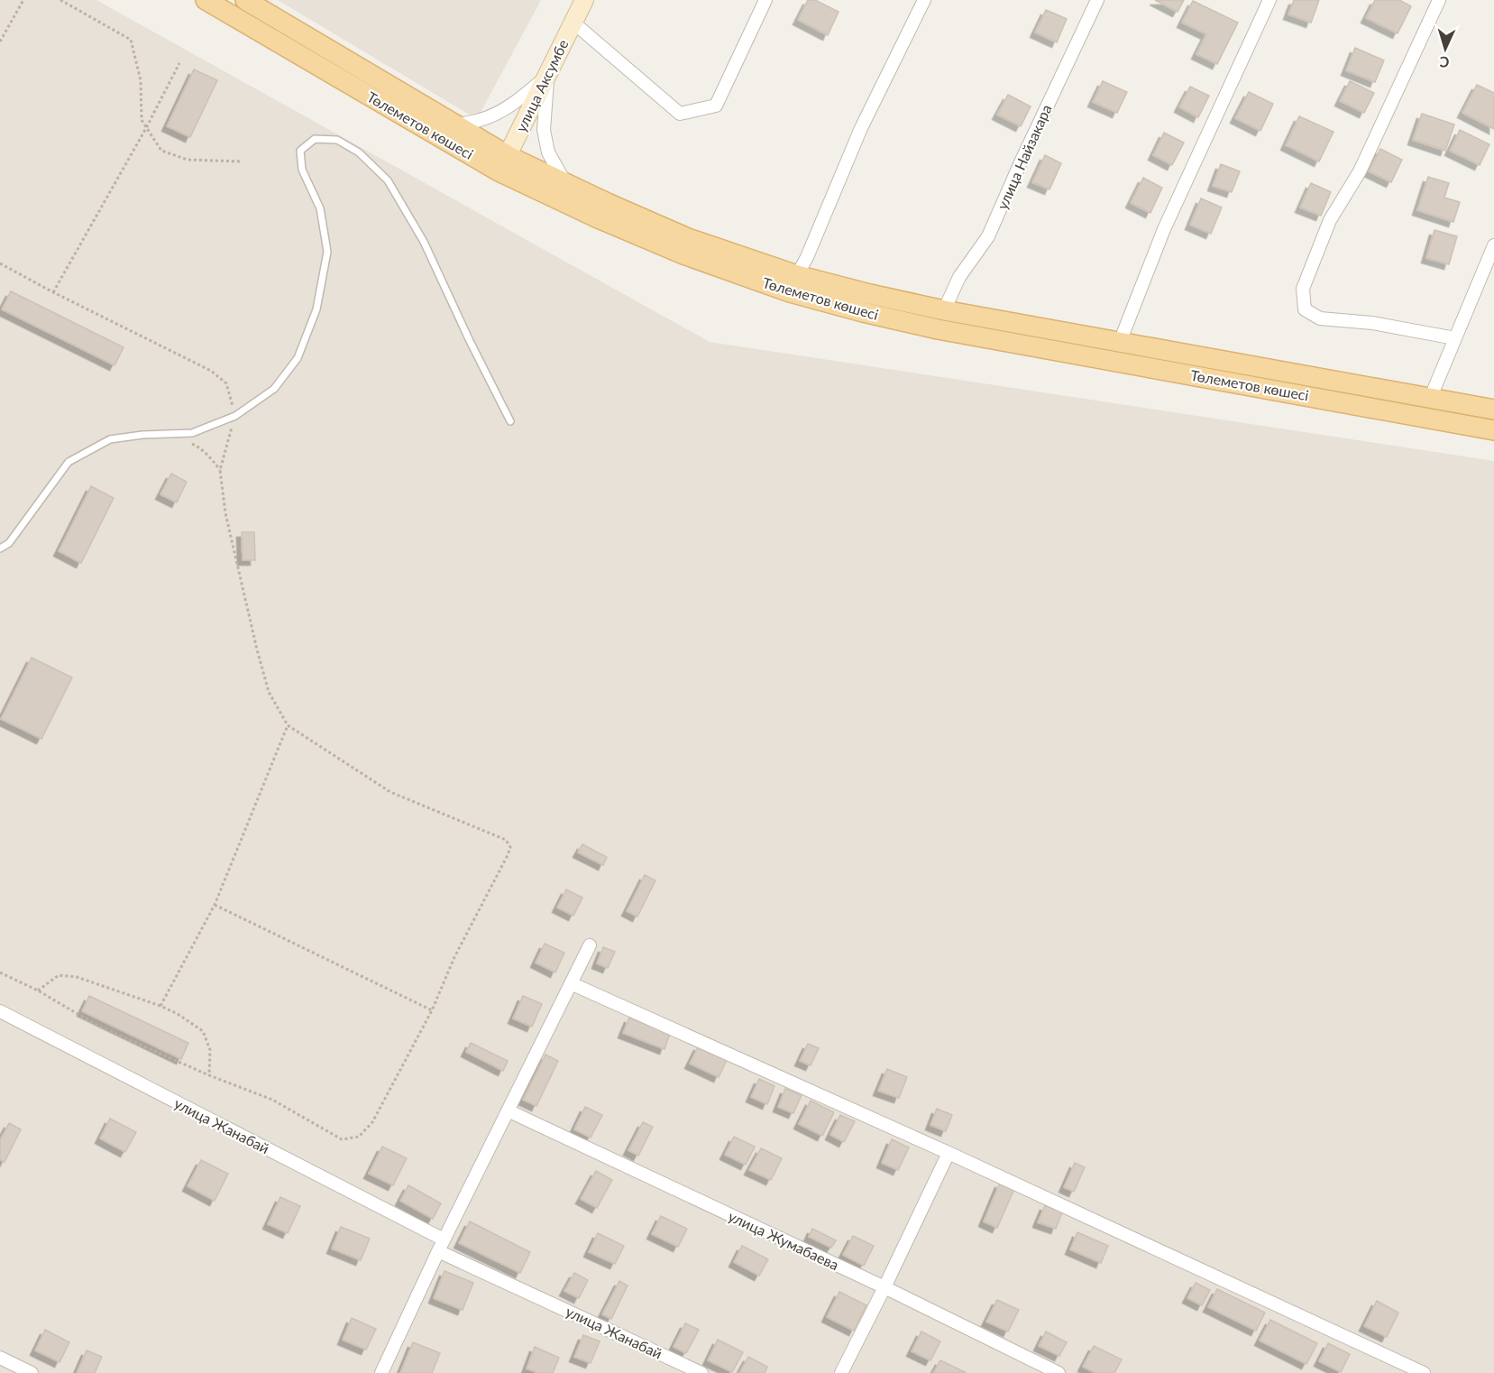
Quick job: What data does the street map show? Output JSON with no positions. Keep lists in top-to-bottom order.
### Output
{
  "streets": {
    "main road": ["улица Аксумбе", "Төлеметов көшесі"],
    "street": ["улица Найзакара", "улица Жанабай", "улица Жумабаева"]
  },
  "crossings": [
    ["улица Аксумбе", "Төлеметов көшесі"],
    ["Төлеметов көшесі", "улица Найзакара"]
  ],
  "north": "bottom"
}
